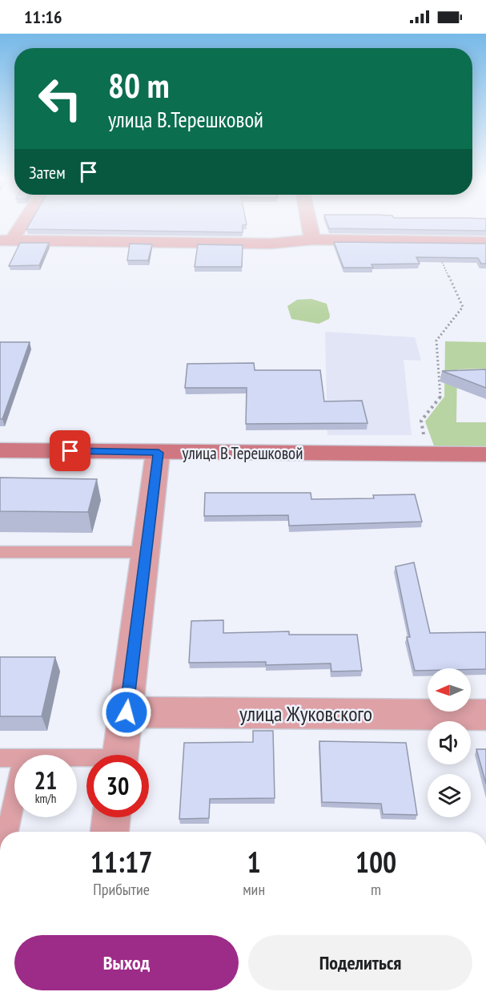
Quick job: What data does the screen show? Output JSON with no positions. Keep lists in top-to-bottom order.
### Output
{
  "streets": {
    "main road": ["улица В.Терешковой"],
    "street": ["улица Жуковского"]
  },
  "north": "left",
  "page": {
    "status": "11:16",
    "turn": ["80 m", "улица В.Терешковой"],
    "then": "Затем",
    "speed": "21 km/h",
    "limit": "30",
    "eta": [
      "11:17",
      "Прибытие",
      "1",
      "мин",
      "100",
      "m"
    ],
    "buttons": ["Выход", "Поделиться"]
  }
}
